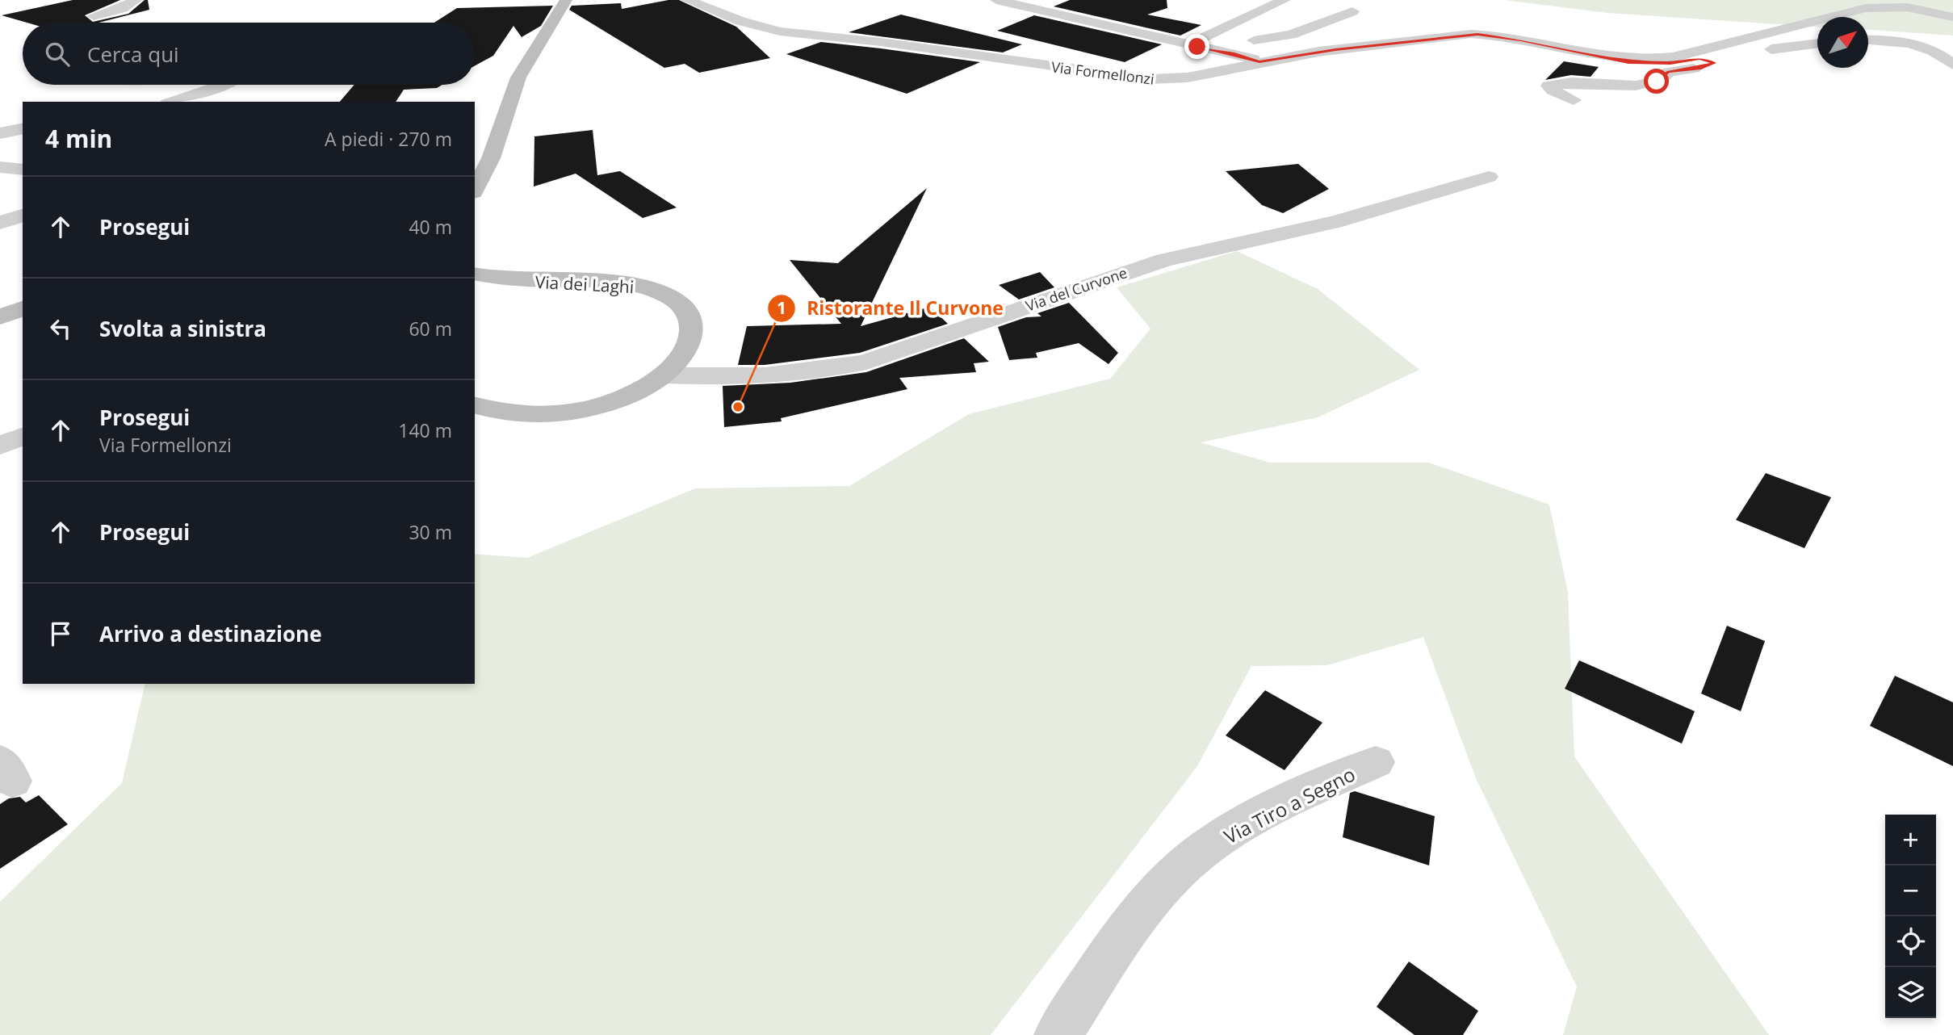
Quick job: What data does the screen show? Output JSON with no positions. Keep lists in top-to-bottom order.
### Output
{
  "streets": {
    "main road": ["Via dei Laghi"],
    "street": ["Via Formellonzi", "Via del Curvone", "Via Tiro a Segno"]
  },
  "crossings": [
    ["Via dei Laghi", "Via del Curvone"]
  ],
  "places": ["Ristorante Il Curvone"],
  "north": "top right",
  "page": {
    "search": "Cerca qui",
    "heading": ["4 min", "A piedi · 270 m"],
    "list": [
      ["Prosegui", "40 m"],
      ["Svolta a sinistra", "60 m"],
      ["Prosegui", "Via Formellonzi", "140 m"],
      ["Prosegui", "30 m"],
      "Arrivo a destinazione"
    ],
    "map_buttons": ["+", "−"]
  }
}
